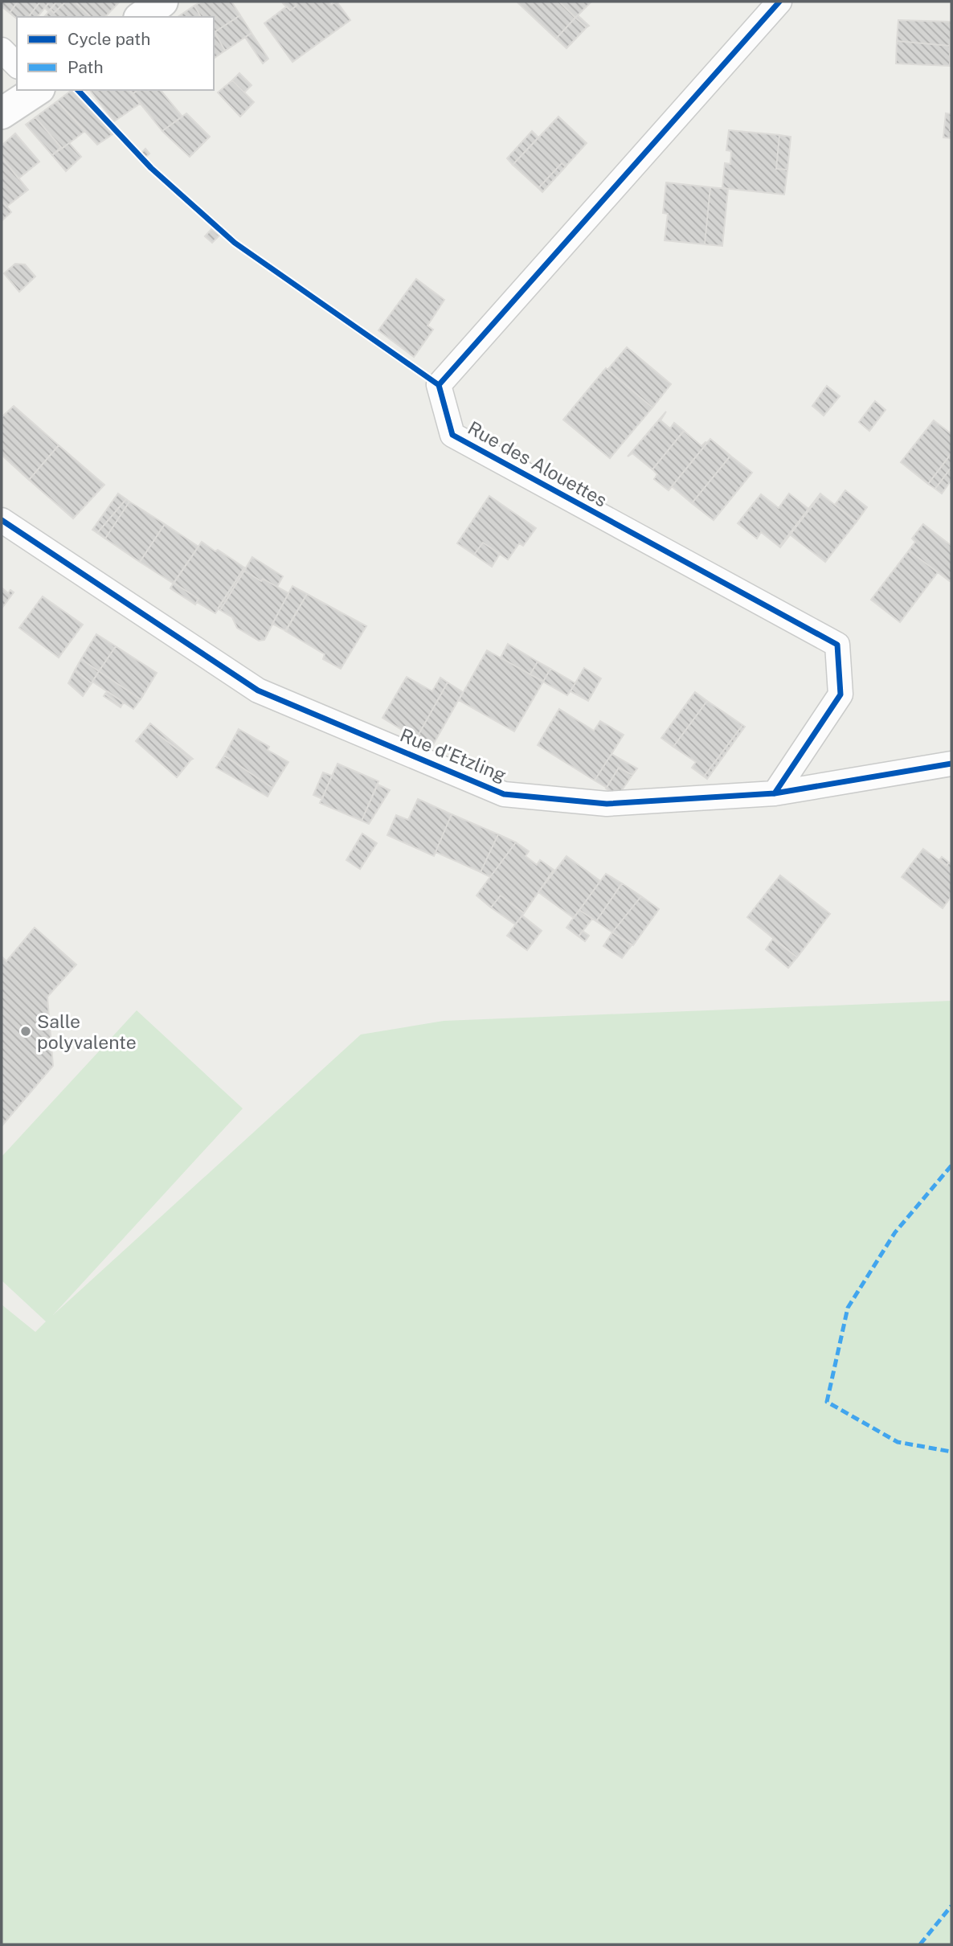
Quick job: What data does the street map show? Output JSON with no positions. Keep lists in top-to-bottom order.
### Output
{
  "streets": {
    "street": ["Rue des Alouettes", "Rue d'Etzling"]
  },
  "crossings": [
    ["Rue des Alouettes", "Rue d'Etzling"]
  ],
  "places": ["Salle polyvalente"],
  "legend": ["Cycle path", "Path"]
}
